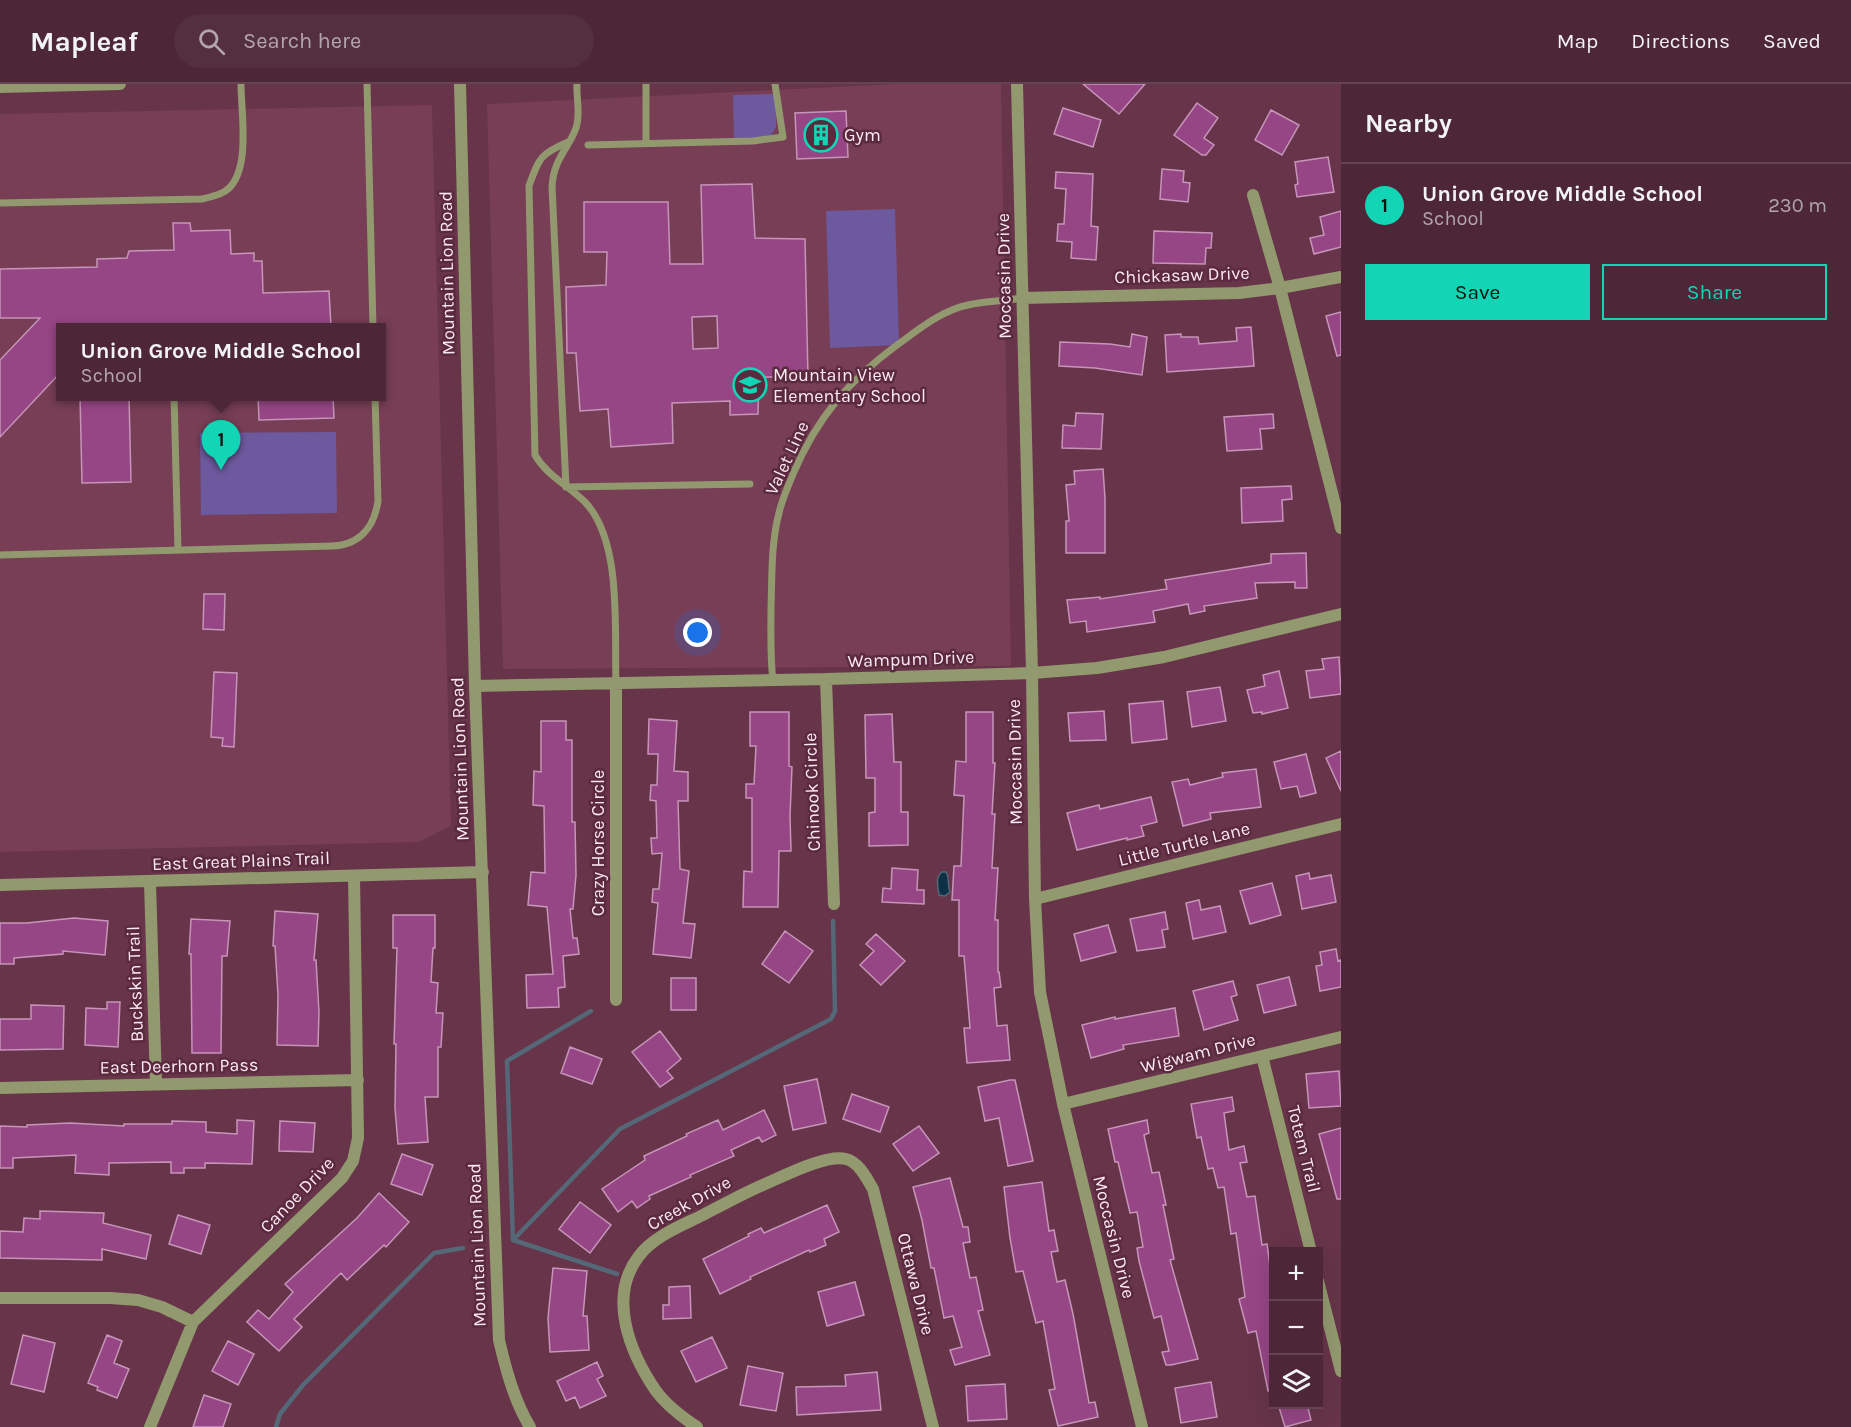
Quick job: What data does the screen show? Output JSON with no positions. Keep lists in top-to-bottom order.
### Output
{
  "streets": {
    "street": [
      "Mountain Lion Road",
      "Chickasaw Drive",
      "Moccasin Drive",
      "Wampum Drive",
      "Chinook Circle",
      "Crazy Horse Circle",
      "Little Turtle Lane",
      "East Great Plains Trail",
      "Buckskin Trail",
      "Wigwam Drive",
      "East Deerhorn Pass",
      "Totem Trail",
      "Canoe Drive",
      "Creek Drive",
      "Ottawa Drive"
    ],
    "lane": ["Valet Line"]
  },
  "crossings": [
    ["Mountain Lion Road", "Wampum Drive"],
    ["Mountain Lion Road", "East Great Plains Trail"],
    ["Chickasaw Drive", "Moccasin Drive"],
    ["Chickasaw Drive", "Valet Line"],
    ["Moccasin Drive", "Valet Line"],
    ["Moccasin Drive", "Wampum Drive"],
    ["Moccasin Drive", "Little Turtle Lane"],
    ["Moccasin Drive", "Wigwam Drive"],
    ["Valet Line", "Wampum Drive"],
    ["Wampum Drive", "Chinook Circle"],
    ["Wampum Drive", "Crazy Horse Circle"],
    ["East Great Plains Trail", "Buckskin Trail"],
    ["East Great Plains Trail", "Canoe Drive"],
    ["Buckskin Trail", "East Deerhorn Pass"],
    ["Wigwam Drive", "Totem Trail"],
    ["East Deerhorn Pass", "Canoe Drive"],
    ["Creek Drive", "Ottawa Drive"]
  ],
  "places": {
    "building": ["Gym"],
    "school or university": ["Mountain View Elementary School"]
  },
  "page": {
    "header": "Mapleaf",
    "search": "Search here",
    "nav": ["Map", "Directions", "Saved"],
    "heading": "Nearby",
    "list": [
      {
        "mark": "1",
        "name": "Union Grove Middle School",
        "note": "School",
        "value": "230 m"
      }
    ],
    "buttons": ["Save", "Share"],
    "popup": ["Union Grove Middle School", "School"],
    "pins": "1",
    "map_buttons": ["+", "−"]
  }
}
